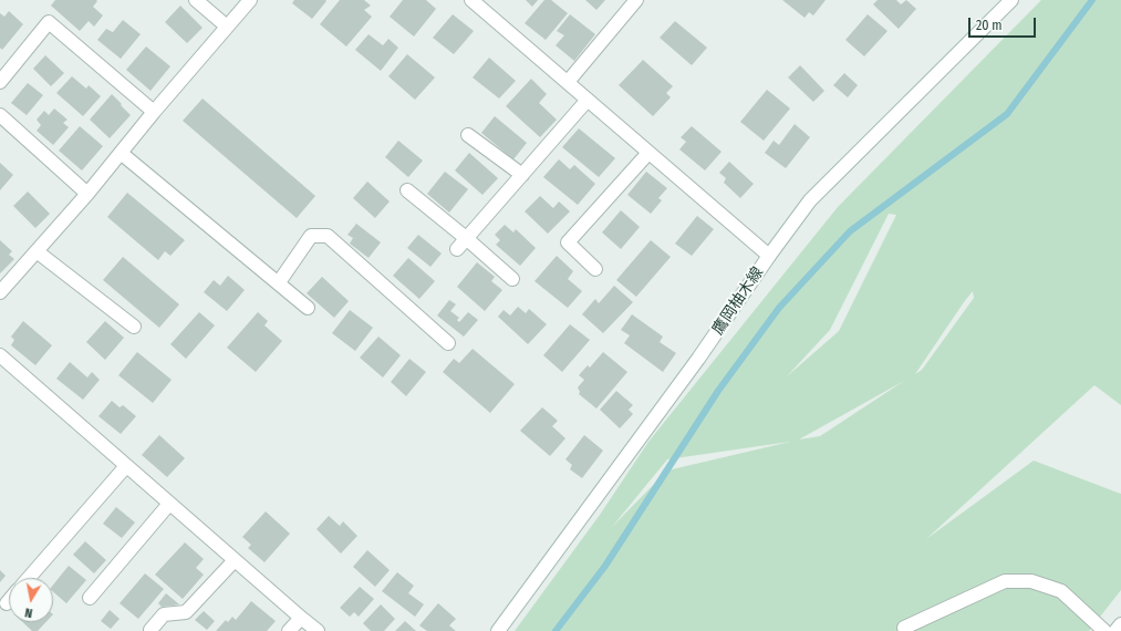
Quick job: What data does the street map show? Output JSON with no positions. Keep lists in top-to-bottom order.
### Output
{
  "streets": {
    "street": ["鷹岡柚木線"]
  },
  "scale_bar": "20 m",
  "north": "bottom"
}
